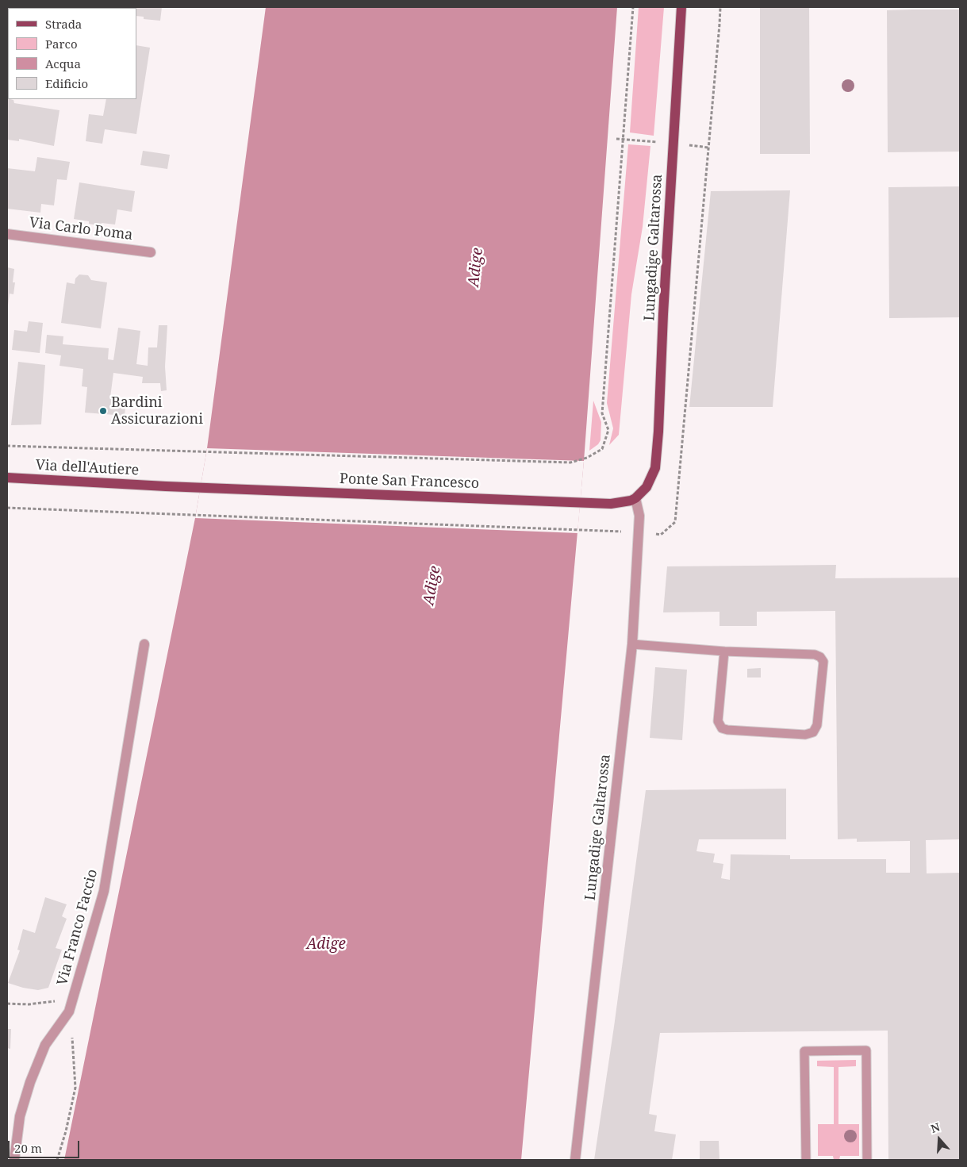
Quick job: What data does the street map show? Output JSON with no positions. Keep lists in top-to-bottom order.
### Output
{
  "streets": {
    "main road": ["Lungadige Galtarossa", "Via dell'Autiere", "Ponte San Francesco"],
    "street": ["Via Carlo Poma", "Via Franco Faccio"]
  },
  "crossings": [
    ["Lungadige Galtarossa", "Ponte San Francesco"],
    ["Via dell'Autiere", "Ponte San Francesco"]
  ],
  "water": ["Adige"],
  "places": ["Bardini Assicurazioni"],
  "legend": [
    "Strada",
    "Parco",
    "Acqua",
    "Edificio"
  ],
  "scale_bar": "20 m",
  "north": "top"
}
